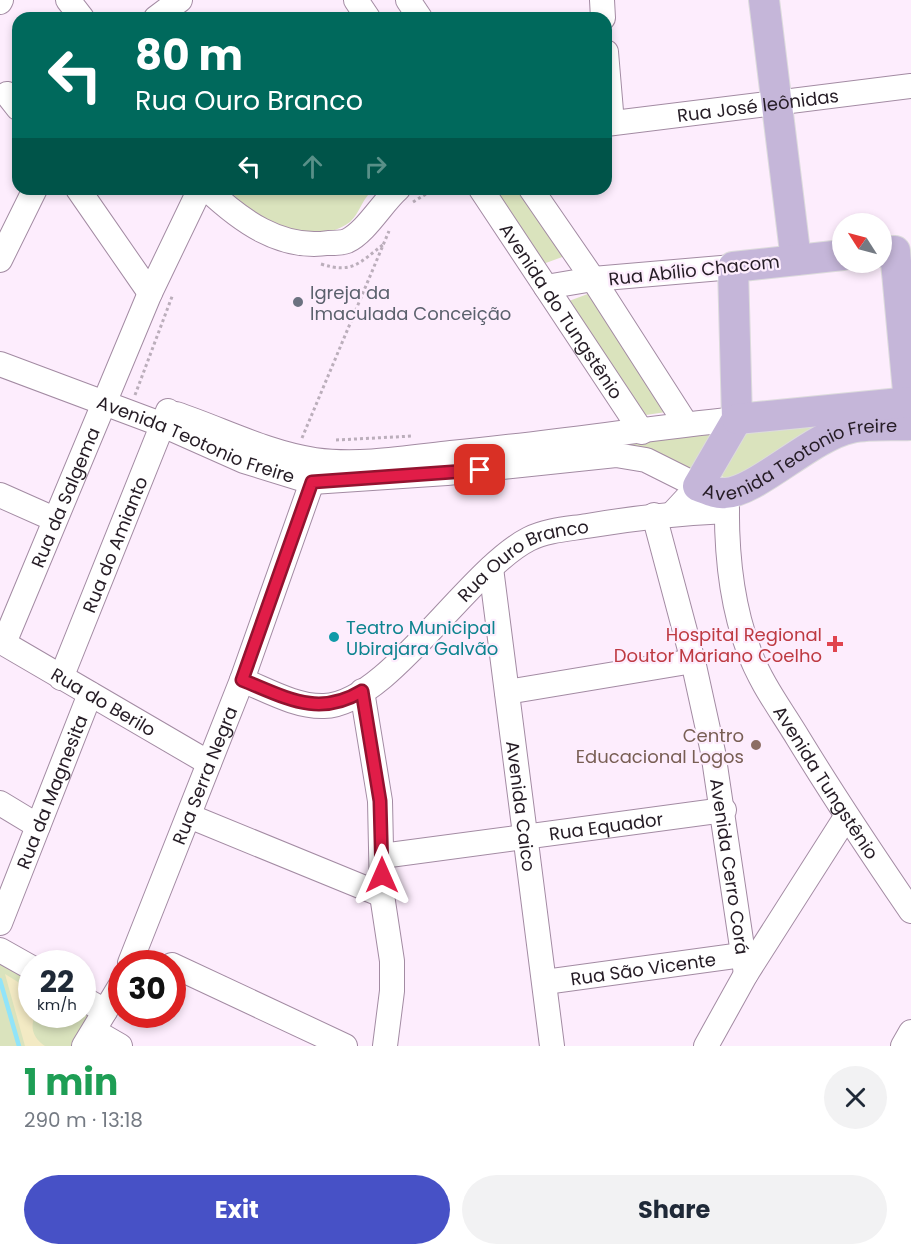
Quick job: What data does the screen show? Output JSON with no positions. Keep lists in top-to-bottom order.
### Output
{
  "streets": {
    "main road": ["Rua Abílio Chacom", "Avenida Teotonio Freire"],
    "street": [
      "Rua José leônidas",
      "Avenida do Tungstênio",
      "Rua da Salgema",
      "Rua do Amianto",
      "Rua Ouro Branco",
      "Rua do Berilo",
      "Rua Serra Negra",
      "Avenida Tungstênio",
      "Rua da Magnesita",
      "Avenida Caico",
      "Rua Equador",
      "Avenida Cerro Corá",
      "Rua São Vicente"
    ]
  },
  "crossings": [
    ["Rua Abílio Chacom", "Avenida do Tungstênio"],
    ["Avenida do Tungstênio", "Avenida Teotonio Freire"],
    ["Avenida Teotonio Freire", "Rua da Salgema"],
    ["Avenida Teotonio Freire", "Rua do Amianto"],
    ["Avenida Teotonio Freire", "Rua Ouro Branco"],
    ["Avenida Teotonio Freire", "Rua Serra Negra"],
    ["Avenida Teotonio Freire", "Avenida Tungstênio"],
    ["Rua da Salgema", "Rua do Berilo"],
    ["Rua do Amianto", "Rua do Berilo"],
    ["Rua Ouro Branco", "Rua Serra Negra"],
    ["Rua Ouro Branco", "Avenida Tungstênio"],
    ["Rua Ouro Branco", "Avenida Caico"],
    ["Rua Ouro Branco", "Avenida Cerro Corá"],
    ["Rua do Berilo", "Rua Serra Negra"],
    ["Rua do Berilo", "Rua da Magnesita"],
    ["Avenida Caico", "Rua Equador"],
    ["Avenida Caico", "Rua São Vicente"],
    ["Rua Equador", "Avenida Cerro Corá"],
    ["Avenida Cerro Corá", "Rua São Vicente"]
  ],
  "places": {
    "other": ["Igreja da Imaculada Conceição", "Teatro Municipal Ubirajara Galvão", "Centro Educacional Logos"],
    "health": ["Hospital Regional Doutor Mariano Coelho"]
  },
  "north": "top left",
  "page": {
    "turn": ["80 m", "Rua Ouro Branco"],
    "speed": "22 km/h",
    "limit": "30",
    "heading": ["1 min", "290 m · 13:18"],
    "buttons": ["Exit", "Share"]
  }
}
